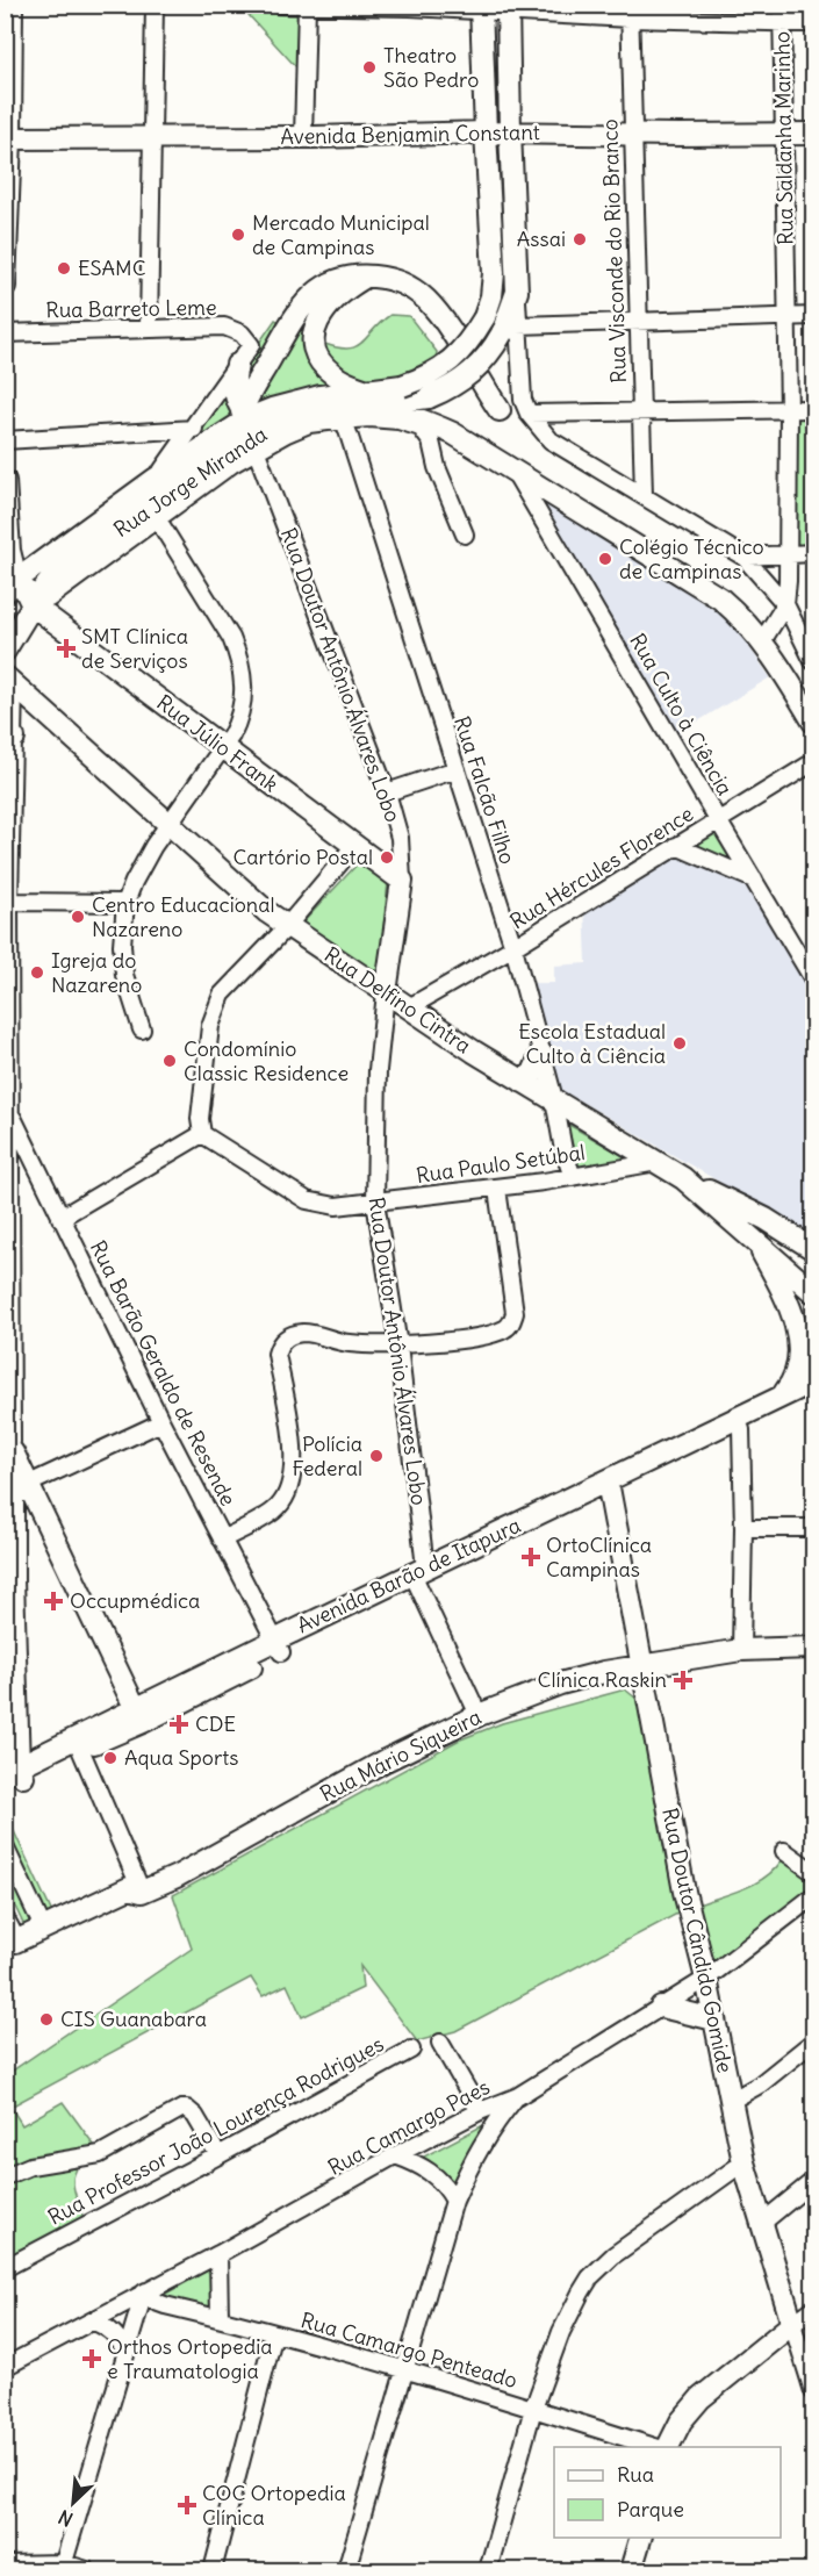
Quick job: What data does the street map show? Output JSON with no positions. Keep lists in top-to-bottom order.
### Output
{
  "streets": {
    "main road": [
      "Avenida Benjamin Constant",
      "Rua Jorge Miranda",
      "Rua Doutor Antônio Álvares Lobo",
      "Rua Júlio Frank",
      "Rua Delfino Cintra",
      "Avenida Barão de Itapura",
      "Rua Mário Siqueira",
      "Rua Doutor Cândido Gomide"
    ],
    "street": [
      "Rua Saldanha Marinho",
      "Rua Visconde do Rio Branco",
      "Rua Barreto Leme",
      "Rua Culto à Ciência",
      "Rua Falcão Filho",
      "Rua Hércules Florence",
      "Rua Paulo Setúbal",
      "Rua Barão Geraldo de Resende",
      "Rua Camargo Paes",
      "Rua Professor João Lourença Rodrigues",
      "Rua Camargo Penteado"
    ]
  },
  "crossings": [
    ["Avenida Benjamin Constant", "Rua Saldanha Marinho"],
    ["Avenida Benjamin Constant", "Rua Visconde do Rio Branco"],
    ["Avenida Benjamin Constant", "Rua Jorge Miranda"],
    ["Rua Barreto Leme", "Rua Jorge Miranda"],
    ["Rua Jorge Miranda", "Rua Doutor Antônio Álvares Lobo"],
    ["Rua Jorge Miranda", "Rua Júlio Frank"],
    ["Rua Jorge Miranda", "Rua Falcão Filho"],
    ["Rua Doutor Antônio Álvares Lobo", "Rua Júlio Frank"],
    ["Rua Doutor Antônio Álvares Lobo", "Rua Delfino Cintra"],
    ["Rua Doutor Antônio Álvares Lobo", "Rua Paulo Setúbal"],
    ["Rua Doutor Antônio Álvares Lobo", "Avenida Barão de Itapura"],
    ["Rua Doutor Antônio Álvares Lobo", "Rua Mário Siqueira"],
    ["Rua Culto à Ciência", "Rua Hércules Florence"],
    ["Rua Falcão Filho", "Rua Hércules Florence"],
    ["Rua Falcão Filho", "Rua Delfino Cintra"],
    ["Rua Falcão Filho", "Rua Paulo Setúbal"],
    ["Rua Hércules Florence", "Rua Delfino Cintra"],
    ["Rua Delfino Cintra", "Rua Paulo Setúbal"],
    ["Rua Barão Geraldo de Resende", "Avenida Barão de Itapura"],
    ["Avenida Barão de Itapura", "Rua Doutor Cândido Gomide"],
    ["Rua Mário Siqueira", "Rua Doutor Cândido Gomide"],
    ["Rua Doutor Cândido Gomide", "Rua Camargo Paes"],
    ["Rua Camargo Paes", "Rua Camargo Penteado"]
  ],
  "places": {
    "other": [
      "Theatro São Pedro",
      "Mercado Municipal de Campinas",
      "Assai",
      "ESAMC",
      "Colégio Técnico de Campinas",
      "Cartório Postal",
      "Centro Educacional Nazareno",
      "Igreja do Nazareno",
      "Escola Estadual Culto à Ciência",
      "Condomínio Classic Residence",
      "Polícia Federal",
      "Aqua Sports",
      "CIS Guanabara"
    ],
    "health": [
      "SMT Clínica de Serviços",
      "OrtoClínica Campinas",
      "Occupmédica",
      "Clínica Raskin",
      "CDE",
      "Orthos Ortopedia e Traumatologia",
      "COC Ortopedia Clínica"
    ]
  },
  "legend": ["Rua", "Parque"],
  "north": "bottom left"
}
